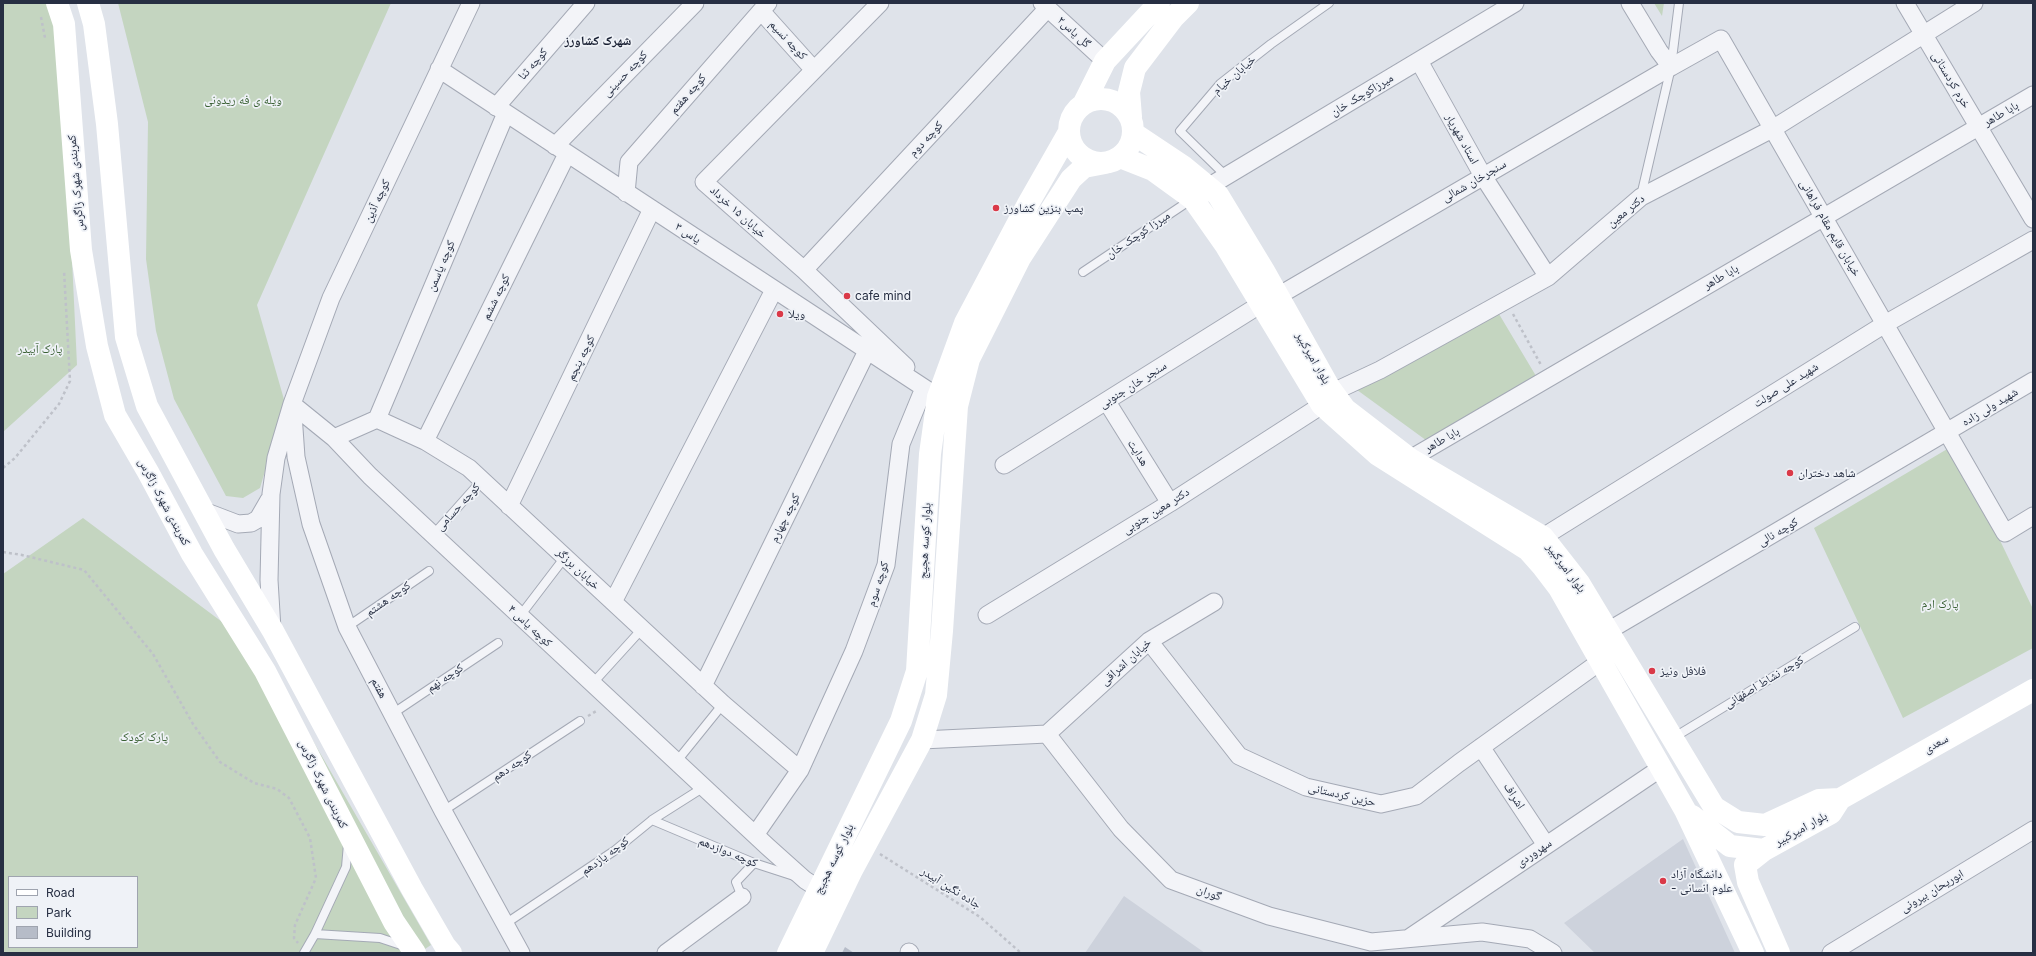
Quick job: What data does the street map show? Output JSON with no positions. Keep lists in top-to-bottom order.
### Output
{
  "streets": {
    "street": [
      "گل یاس۲",
      "کوچه نسیم",
      "کوچه ثنا",
      "کوچه حسینی",
      "خرم کردستانی",
      "کوچه هفتم",
      "میرزاکوچک خان",
      "بابا طاهر",
      "کوچه دوم",
      "استاد شهریار",
      "سنجرخان شمالی",
      "کمربندی شهرک زاگرس",
      "کوچه آذین",
      "دکتر معین",
      "خیابان ۱۵ خرداد",
      "خیابان قایم مقام فراهانی",
      "یاس ۳",
      "کوچه یاسمن",
      "کوچه ششم",
      "کوچه پنجم",
      "بلوار امیرکبیر",
      "سنجر خان جنوبی",
      "شهید علی صولت",
      "شهید ولی زاده",
      "هدایت",
      "دکتر معین جنوبی",
      "کوچه چهارم",
      "کوچه نالی",
      "بلوار کوسه هجیج",
      "خیابان برزگر",
      "کوچه سوم",
      "کوچه یاس ۴",
      "خیابان اشراقی",
      "هفتم",
      "سعدی",
      "حزین کردستانی",
      "اشراف",
      "سهروردی",
      "ابوریحان بیرونی",
      "گوران"
    ],
    "lane": [
      "خیابان خیام",
      "میرزا کوچک خان",
      "کوچه حسامی",
      "کوچه هشتم",
      "کوچه نهم",
      "کوچه نشاط اصفهانی",
      "کوچه دهم",
      "کوچه دوازدهم",
      "کوچه یازدهم"
    ],
    "path": ["جاده نگین آبیدر"]
  },
  "crossings": [
    ["گل یاس۲", "کوچه دوم"],
    ["کوچه نسیم", "کوچه هفتم"],
    ["کوچه نسیم", "خیابان ۱۵ خرداد"],
    ["کوچه ثنا", "یاس ۳"],
    ["کوچه ثنا", "کوچه یاسمن"],
    ["کوچه حسینی", "یاس ۳"],
    ["کوچه حسینی", "کوچه ششم"],
    ["خیابان خیام", "میرزاکوچک خان"],
    ["خیابان خیام", "میرزا کوچک خان"],
    ["خیابان خیام", "بلوار امیرکبیر"],
    ["خرم کردستانی", "بابا طاهر"],
    ["خرم کردستانی", "دکتر معین"],
    ["کوچه هفتم", "یاس ۳"],
    ["میرزاکوچک خان", "استاد شهریار"],
    ["میرزاکوچک خان", "میرزا کوچک خان"],
    ["میرزاکوچک خان", "بلوار امیرکبیر"],
    ["بابا طاهر", "خیابان قایم مقام فراهانی"],
    ["بابا طاهر", "بلوار امیرکبیر"],
    ["کوچه دوم", "خیابان ۱۵ خرداد"],
    ["استاد شهریار", "سنجرخان شمالی"],
    ["استاد شهریار", "دکتر معین"],
    ["سنجرخان شمالی", "خیابان قایم مقام فراهانی"],
    ["سنجرخان شمالی", "بلوار امیرکبیر"],
    ["سنجرخان شمالی", "سنجر خان جنوبی"],
    ["کوچه آذین", "یاس ۳"],
    ["کوچه آذین", "کوچه یاس ۴"],
    ["کوچه آذین", "هفتم"],
    ["دکتر معین", "خیابان قایم مقام فراهانی"],
    ["دکتر معین", "بلوار امیرکبیر"],
    ["دکتر معین", "دکتر معین جنوبی"],
    ["خیابان ۱۵ خرداد", "یاس ۳"],
    ["خیابان ۱۵ خرداد", "بلوار کوسه هجیج"],
    ["خیابان ۱۵ خرداد", "کوچه سوم"],
    ["خیابان قایم مقام فراهانی", "شهید علی صولت"],
    ["خیابان قایم مقام فراهانی", "شهید ولی زاده"],
    ["خیابان قایم مقام فراهانی", "کوچه نالی"],
    ["یاس ۳", "کوچه یاسمن"],
    ["یاس ۳", "کوچه ششم"],
    ["یاس ۳", "کوچه پنجم"],
    ["یاس ۳", "کوچه چهارم"],
    ["یاس ۳", "بلوار کوسه هجیج"],
    ["یاس ۳", "کوچه سوم"],
    ["میرزا کوچک خان", "بلوار امیرکبیر"],
    ["کوچه یاسمن", "خیابان برزگر"],
    ["کوچه ششم", "خیابان برزگر"],
    ["کوچه پنجم", "خیابان برزگر"],
    ["بلوار امیرکبیر", "سنجر خان جنوبی"],
    ["بلوار امیرکبیر", "شهید علی صولت"],
    ["بلوار امیرکبیر", "دکتر معین جنوبی"],
    ["بلوار امیرکبیر", "کوچه نالی"],
    ["بلوار امیرکبیر", "بلوار کوسه هجیج"],
    ["بلوار امیرکبیر", "کوچه نشاط اصفهانی"],
    ["بلوار امیرکبیر", "سعدی"],
    ["بلوار امیرکبیر", "حزین کردستانی"],
    ["بلوار امیرکبیر", "سهروردی"],
    ["سنجر خان جنوبی", "هدایت"],
    ["شهید ولی زاده", "کوچه نالی"],
    ["هدایت", "دکتر معین جنوبی"],
    ["کوچه حسامی", "خیابان برزگر"],
    ["کوچه حسامی", "کوچه یاس ۴"],
    ["کوچه چهارم", "خیابان برزگر"],
    ["بلوار کوسه هجیج", "کوچه سوم"],
    ["بلوار کوسه هجیج", "کوچه یاس ۴"],
    ["بلوار کوسه هجیج", "کوچه دوازدهم"],
    ["بلوار کوسه هجیج", "جاده نگین آبیدر"],
    ["خیابان برزگر", "کوچه سوم"],
    ["کوچه سوم", "کوچه یاس ۴"],
    ["کوچه هشتم", "هفتم"],
    ["کوچه یاس ۴", "هفتم"],
    ["کوچه یاس ۴", "کوچه دوازدهم"],
    ["کوچه یاس ۴", "کوچه یازدهم"],
    ["خیابان اشراقی", "حزین کردستانی"],
    ["خیابان اشراقی", "گوران"],
    ["کوچه نهم", "هفتم"],
    ["هفتم", "کوچه دهم"],
    ["هفتم", "کوچه یازدهم"],
    ["حزین کردستانی", "اشراف"],
    ["اشراف", "سهروردی"],
    ["کوچه دوازدهم", "کوچه یازدهم"],
    ["سهروردی", "گوران"]
  ],
  "districts": ["شهرک کشاورز"],
  "parks": [
    "ویله ی فه ریدونی",
    "پارک آبیدر",
    "پارک ارم",
    "پارک کودک"
  ],
  "places": [
    "پمپ بنزین کشاورز",
    "cafe mind",
    "ویلا",
    "شاهد دختران",
    "فلافل ونیز",
    "دانشگاه آزاد - علوم انسانی"
  ],
  "legend": ["Road", "Park", "Building"]
}
